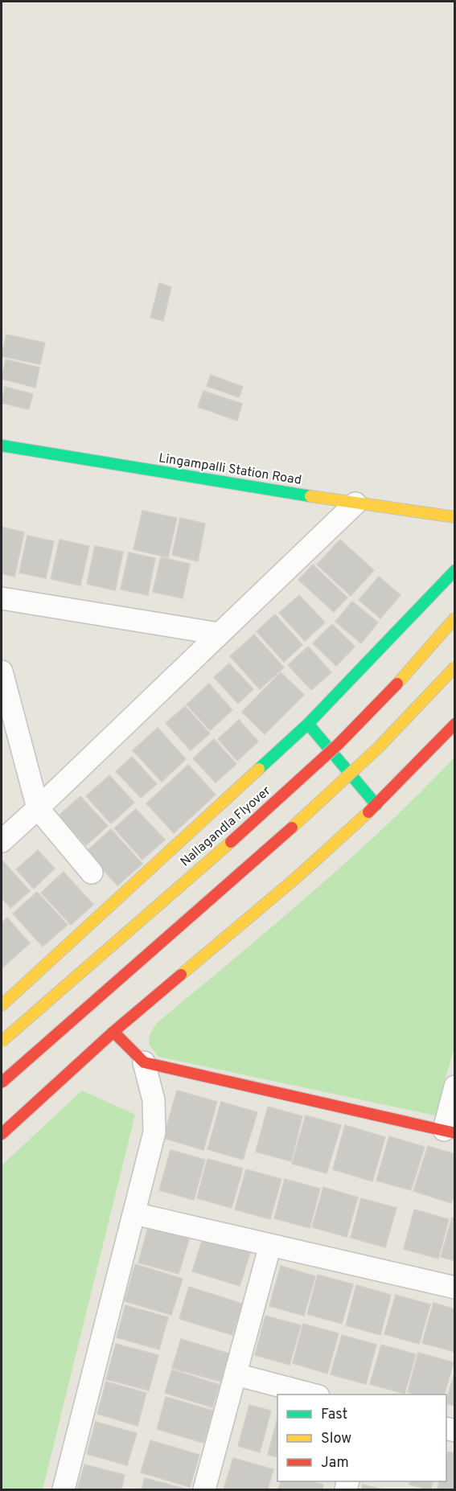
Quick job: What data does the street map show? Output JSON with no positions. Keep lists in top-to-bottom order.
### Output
{
  "streets": {
    "street": ["Lingampalli Station Road", "Nallagandla Flyover"]
  },
  "legend": ["Fast", "Slow", "Jam"]
}
